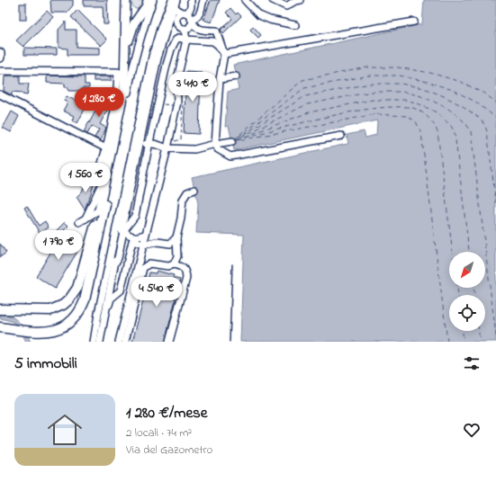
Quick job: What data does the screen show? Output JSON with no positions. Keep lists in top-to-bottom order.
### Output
{
  "north": "bottom left",
  "page": {
    "price": [
      "3 410 €",
      "1 280 €",
      "1 560 €",
      "1 790 €",
      "4 540 €"
    ],
    "heading": "5 immobili",
    "list": [
      {
        "name": "1 280 €/mese",
        "note": "2 locali · 74 m² · Via del Gazometro"
      }
    ]
  }
}
